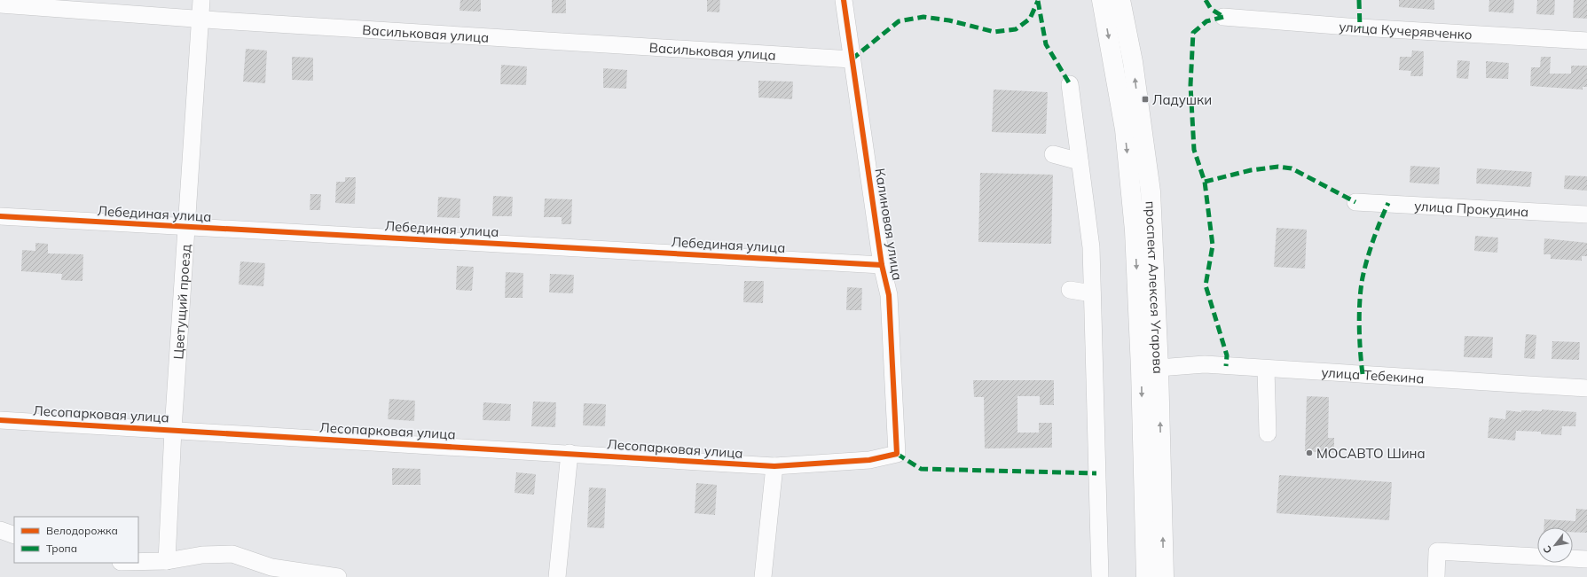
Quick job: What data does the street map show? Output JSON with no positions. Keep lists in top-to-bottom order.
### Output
{
  "streets": {
    "main road": ["проспект Алексея Угарова"],
    "street": [
      "улица Кучерявченко",
      "Васильковая улица",
      "улица Прокудина",
      "Лебединая улица",
      "Калиновая улица",
      "Цветущий проезд",
      "улица Тебекина",
      "Лесопарковая улица"
    ]
  },
  "crossings": [
    ["Васильковая улица", "Калиновая улица"],
    ["Васильковая улица", "Цветущий проезд"],
    ["Лебединая улица", "Калиновая улица"],
    ["Лебединая улица", "Цветущий проезд"],
    ["Калиновая улица", "Лесопарковая улица"],
    ["проспект Алексея Угарова", "улица Тебекина"],
    ["Цветущий проезд", "Лесопарковая улица"]
  ],
  "places": {
    "transit": ["Ладушки"],
    "other": ["МОСАВТО Шина"]
  },
  "legend": ["Велодорожка", "Тропа"],
  "north": "bottom left"
}
